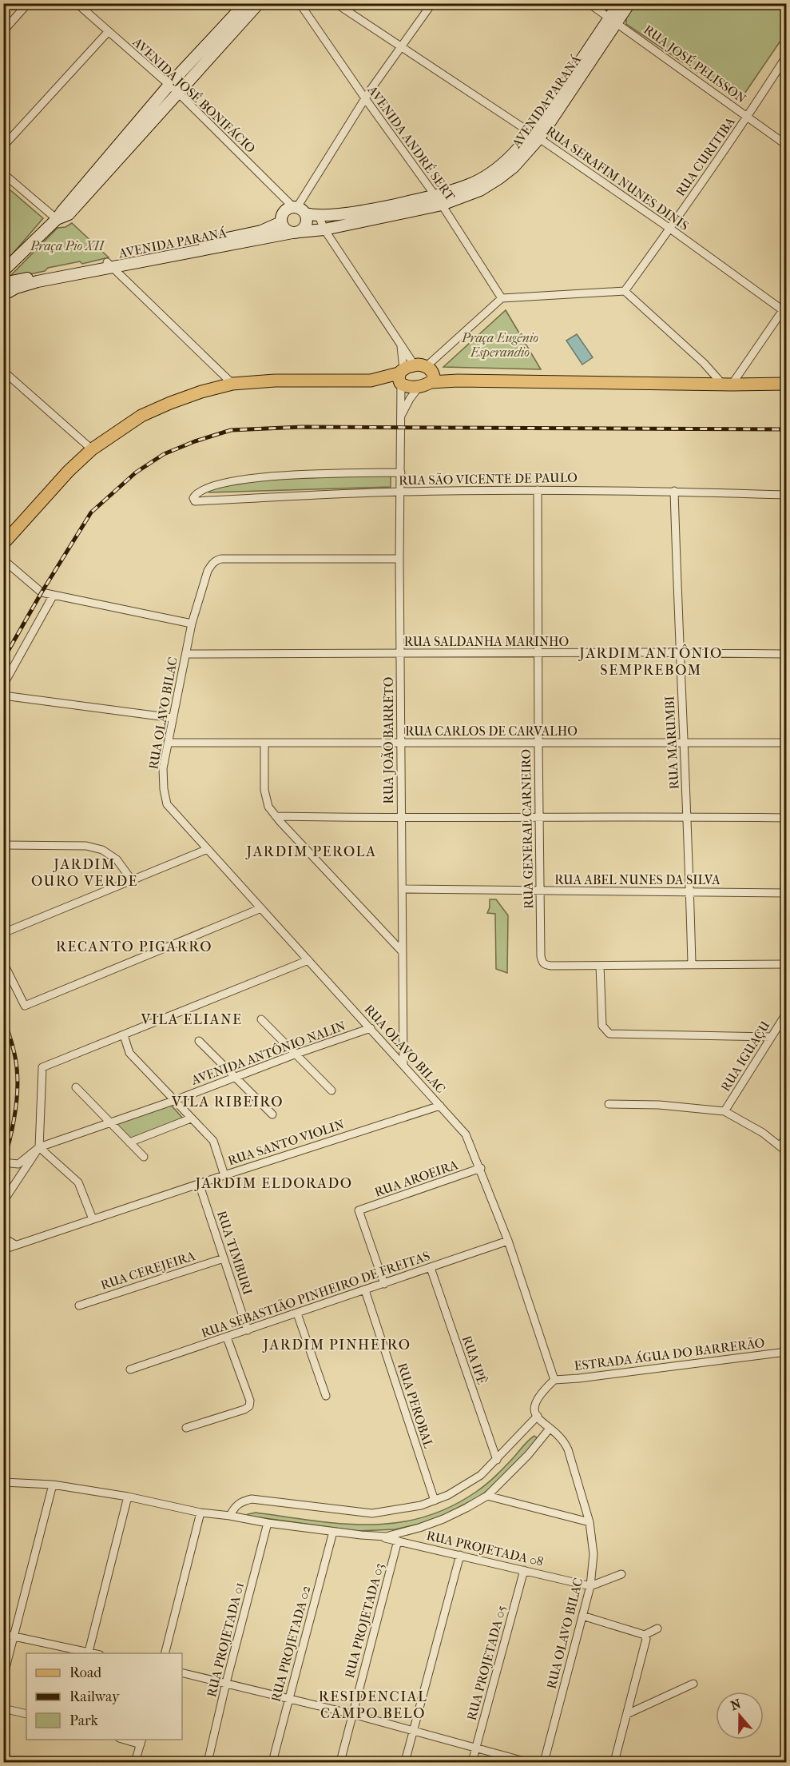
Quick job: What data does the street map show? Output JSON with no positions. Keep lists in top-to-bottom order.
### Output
{
  "streets": {
    "main road": ["AVENIDA PARANÁ"],
    "street": [
      "RUA JOSÉ PELISSON",
      "AVENIDA JOSÉ BONIFÁCIO",
      "AVENIDA ANDRÉ SERT",
      "RUA CURITIBA",
      "RUA SERAFIM NUNES DINIS",
      "RUA SÃO VICENTE DE PAULO",
      "RUA SALDANHA MARINHO",
      "RUA OLAVO BILAC",
      "RUA CARLOS DE CARVALHO",
      "RUA JOÃO BARRETO",
      "RUA MARUMBI",
      "RUA GENERAL CARNEIRO",
      "RUA ABEL NUNES DA SILVA",
      "AVENIDA ANTÔNIO NALIN",
      "RUA IGUAÇU",
      "RUA SANTO VIOLIN",
      "RUA AROEIRA",
      "RUA TIMBURI",
      "RUA CEREJEIRA",
      "RUA SEBASTIÃO PINHEIRO DE FREITAS",
      "ESTRADA ÁGUA DO BARRERÃO",
      "RUA IPÊ",
      "RUA PEROBAL",
      "RUA PROJETADA 08",
      "RUA PROJETADA 03",
      "RUA PROJETADA 01",
      "RUA PROJETADA 02",
      "RUA PROJETADA 05"
    ]
  },
  "crossings": [
    ["RUA JOSÉ PELISSON", "AVENIDA PARANÁ"],
    ["RUA JOSÉ PELISSON", "RUA CURITIBA"],
    ["AVENIDA JOSÉ BONIFÁCIO", "AVENIDA PARANÁ"],
    ["AVENIDA PARANÁ", "AVENIDA ANDRÉ SERT"],
    ["AVENIDA PARANÁ", "RUA SERAFIM NUNES DINIS"],
    ["RUA CURITIBA", "RUA SERAFIM NUNES DINIS"],
    ["RUA SÃO VICENTE DE PAULO", "RUA JOÃO BARRETO"],
    ["RUA SÃO VICENTE DE PAULO", "RUA MARUMBI"],
    ["RUA SÃO VICENTE DE PAULO", "RUA GENERAL CARNEIRO"],
    ["RUA SALDANHA MARINHO", "RUA OLAVO BILAC"],
    ["RUA SALDANHA MARINHO", "RUA JOÃO BARRETO"],
    ["RUA SALDANHA MARINHO", "RUA MARUMBI"],
    ["RUA SALDANHA MARINHO", "RUA GENERAL CARNEIRO"],
    ["RUA OLAVO BILAC", "RUA CARLOS DE CARVALHO"],
    ["RUA OLAVO BILAC", "RUA JOÃO BARRETO"],
    ["RUA OLAVO BILAC", "AVENIDA ANTÔNIO NALIN"],
    ["RUA OLAVO BILAC", "RUA SANTO VIOLIN"],
    ["RUA OLAVO BILAC", "RUA AROEIRA"],
    ["RUA OLAVO BILAC", "RUA SEBASTIÃO PINHEIRO DE FREITAS"],
    ["RUA OLAVO BILAC", "ESTRADA ÁGUA DO BARRERÃO"],
    ["RUA OLAVO BILAC", "RUA PROJETADA 08"],
    ["RUA CARLOS DE CARVALHO", "RUA JOÃO BARRETO"],
    ["RUA CARLOS DE CARVALHO", "RUA MARUMBI"],
    ["RUA CARLOS DE CARVALHO", "RUA GENERAL CARNEIRO"],
    ["RUA JOÃO BARRETO", "RUA ABEL NUNES DA SILVA"],
    ["RUA MARUMBI", "RUA ABEL NUNES DA SILVA"],
    ["RUA GENERAL CARNEIRO", "RUA ABEL NUNES DA SILVA"],
    ["RUA SANTO VIOLIN", "RUA TIMBURI"],
    ["RUA AROEIRA", "RUA SEBASTIÃO PINHEIRO DE FREITAS"],
    ["RUA TIMBURI", "RUA CEREJEIRA"],
    ["RUA TIMBURI", "RUA SEBASTIÃO PINHEIRO DE FREITAS"],
    ["RUA SEBASTIÃO PINHEIRO DE FREITAS", "RUA IPÊ"],
    ["RUA SEBASTIÃO PINHEIRO DE FREITAS", "RUA PEROBAL"],
    ["RUA PROJETADA 08", "RUA PROJETADA 03"],
    ["RUA PROJETADA 08", "RUA PROJETADA 05"]
  ],
  "districts": [
    "JARDIM ANTÔNIO SEMPREBOM",
    "JARDIM PEROLA",
    "JARDIM OURO VERDE",
    "RECANTO PIGARRO",
    "VILA ELIANE",
    "VILA RIBEIRO",
    "JARDIM ELDORADO",
    "JARDIM PINHEIRO",
    "RESIDENCIAL CAMPO BELO"
  ],
  "parks": ["Praça Pio XII", "Praça Eugênio Esperandio"],
  "legend": ["Road", "Railway", "Park"],
  "north": "top"
}
